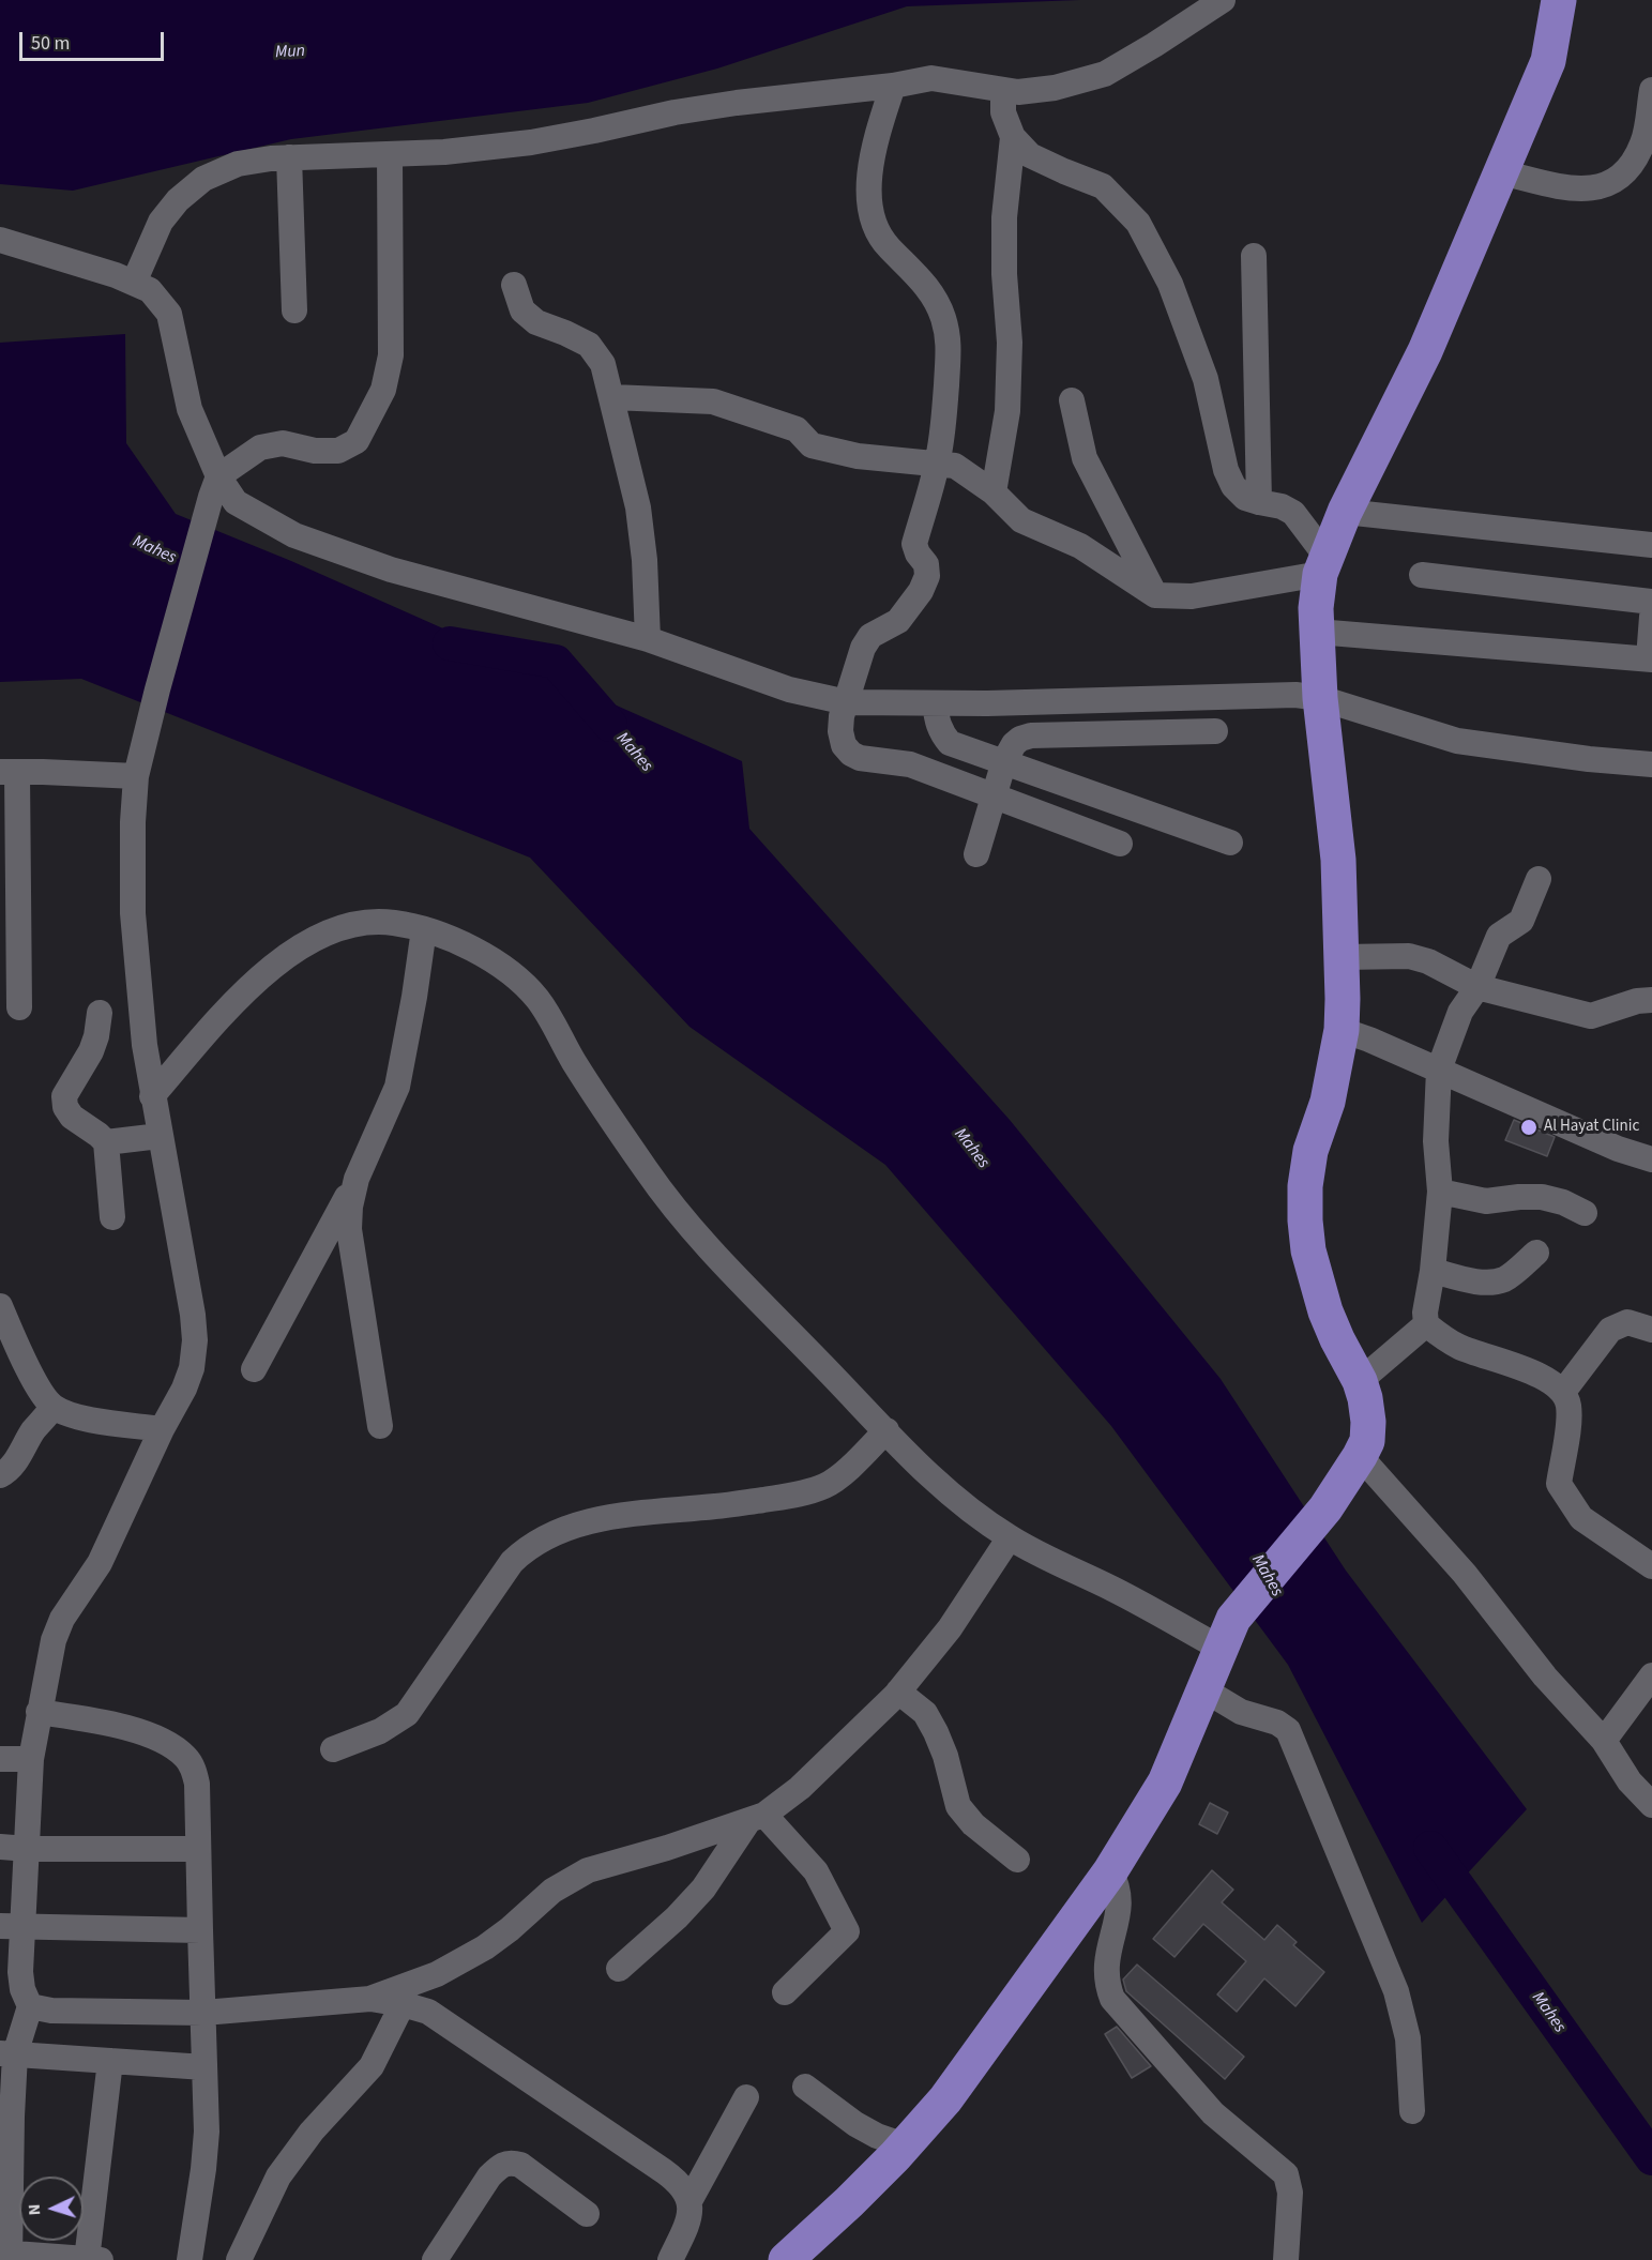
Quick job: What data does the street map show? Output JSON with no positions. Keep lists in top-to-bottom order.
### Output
{
  "water": ["Mun", "Mahes"],
  "places": ["Al Hayat Clinic"],
  "scale_bar": "50 m",
  "north": "left"
}
